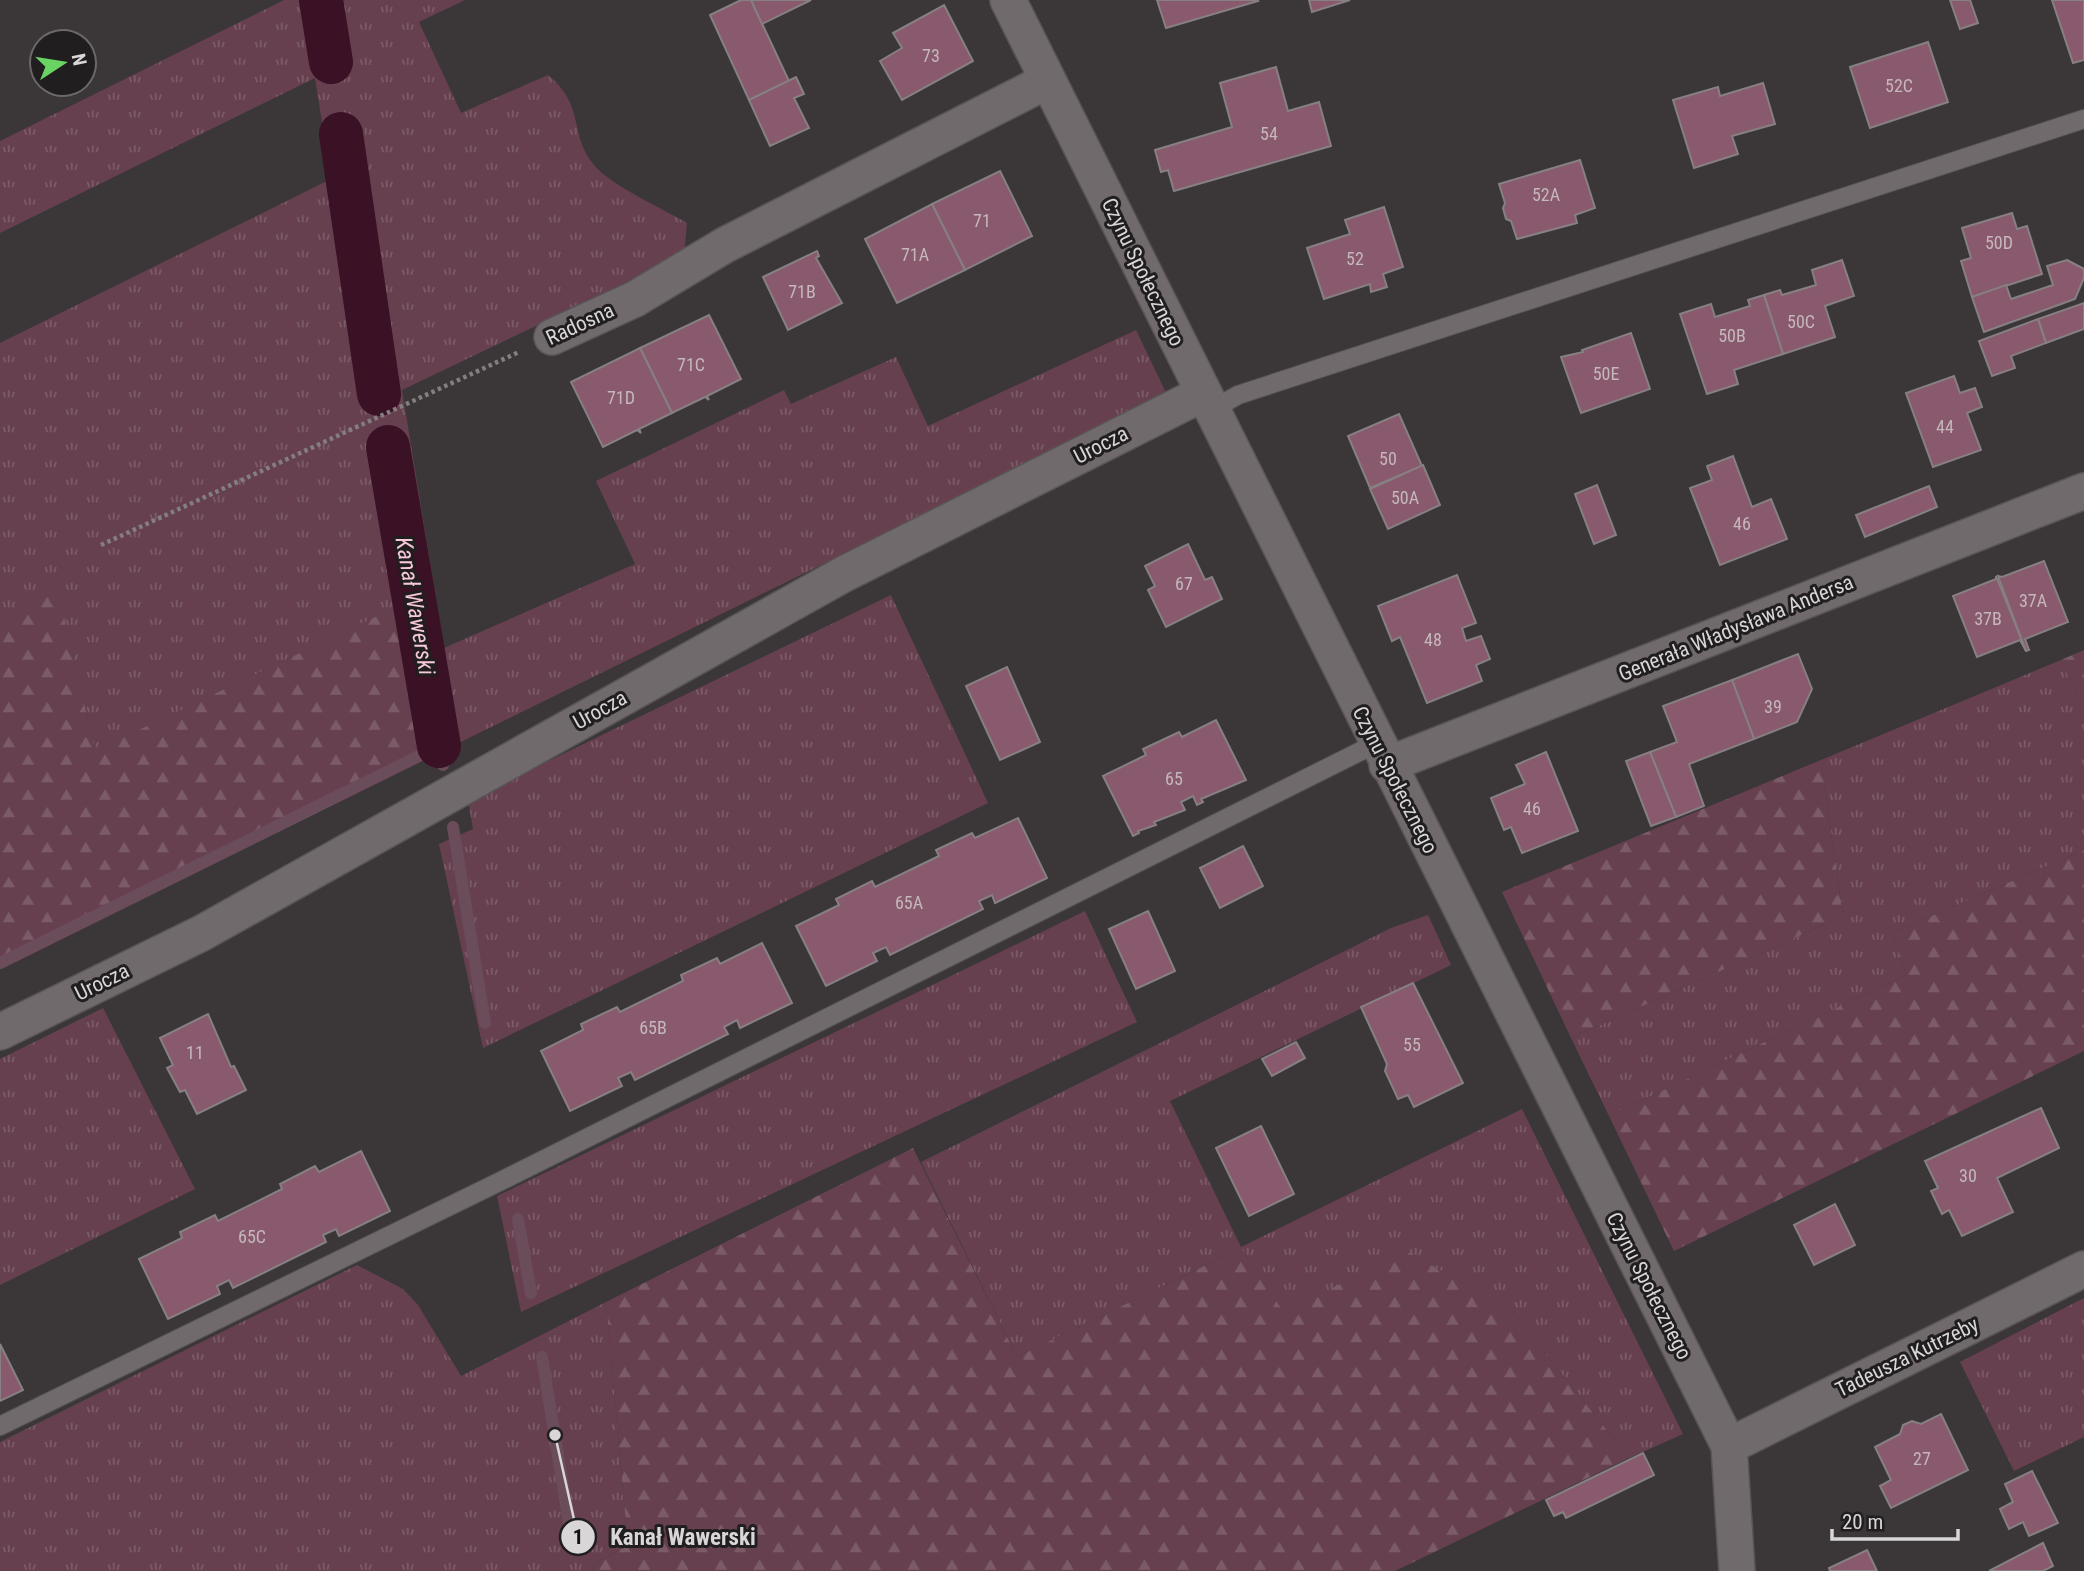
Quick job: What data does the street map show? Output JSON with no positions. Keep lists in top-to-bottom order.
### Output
{
  "streets": {
    "street": [
      "Czynu Społecznego",
      "Radosna",
      "Urocza",
      "Generała Władysława Andersa",
      "Tadeusza Kutrzeby"
    ]
  },
  "crossings": [
    ["Czynu Społecznego", "Radosna"],
    ["Czynu Społecznego", "Urocza"],
    ["Czynu Społecznego", "Generała Władysława Andersa"],
    ["Czynu Społecznego", "Tadeusza Kutrzeby"]
  ],
  "water": ["Kanał Wawerski"],
  "places": ["Kanał Wawerski"],
  "house_numbers": [
    "73",
    "52C",
    "54",
    "52A",
    "71",
    "50D",
    "71A",
    "52",
    "71B",
    "50C",
    "50B",
    "71C",
    "50E",
    "71D",
    "44",
    "50",
    "50A",
    "46",
    "67",
    "37A",
    "37B",
    "48",
    "39",
    "65",
    "46",
    "65A",
    "65B",
    "55",
    "11",
    "30",
    "65C",
    "27"
  ],
  "scale_bar": "20 m",
  "north": "right"
}
